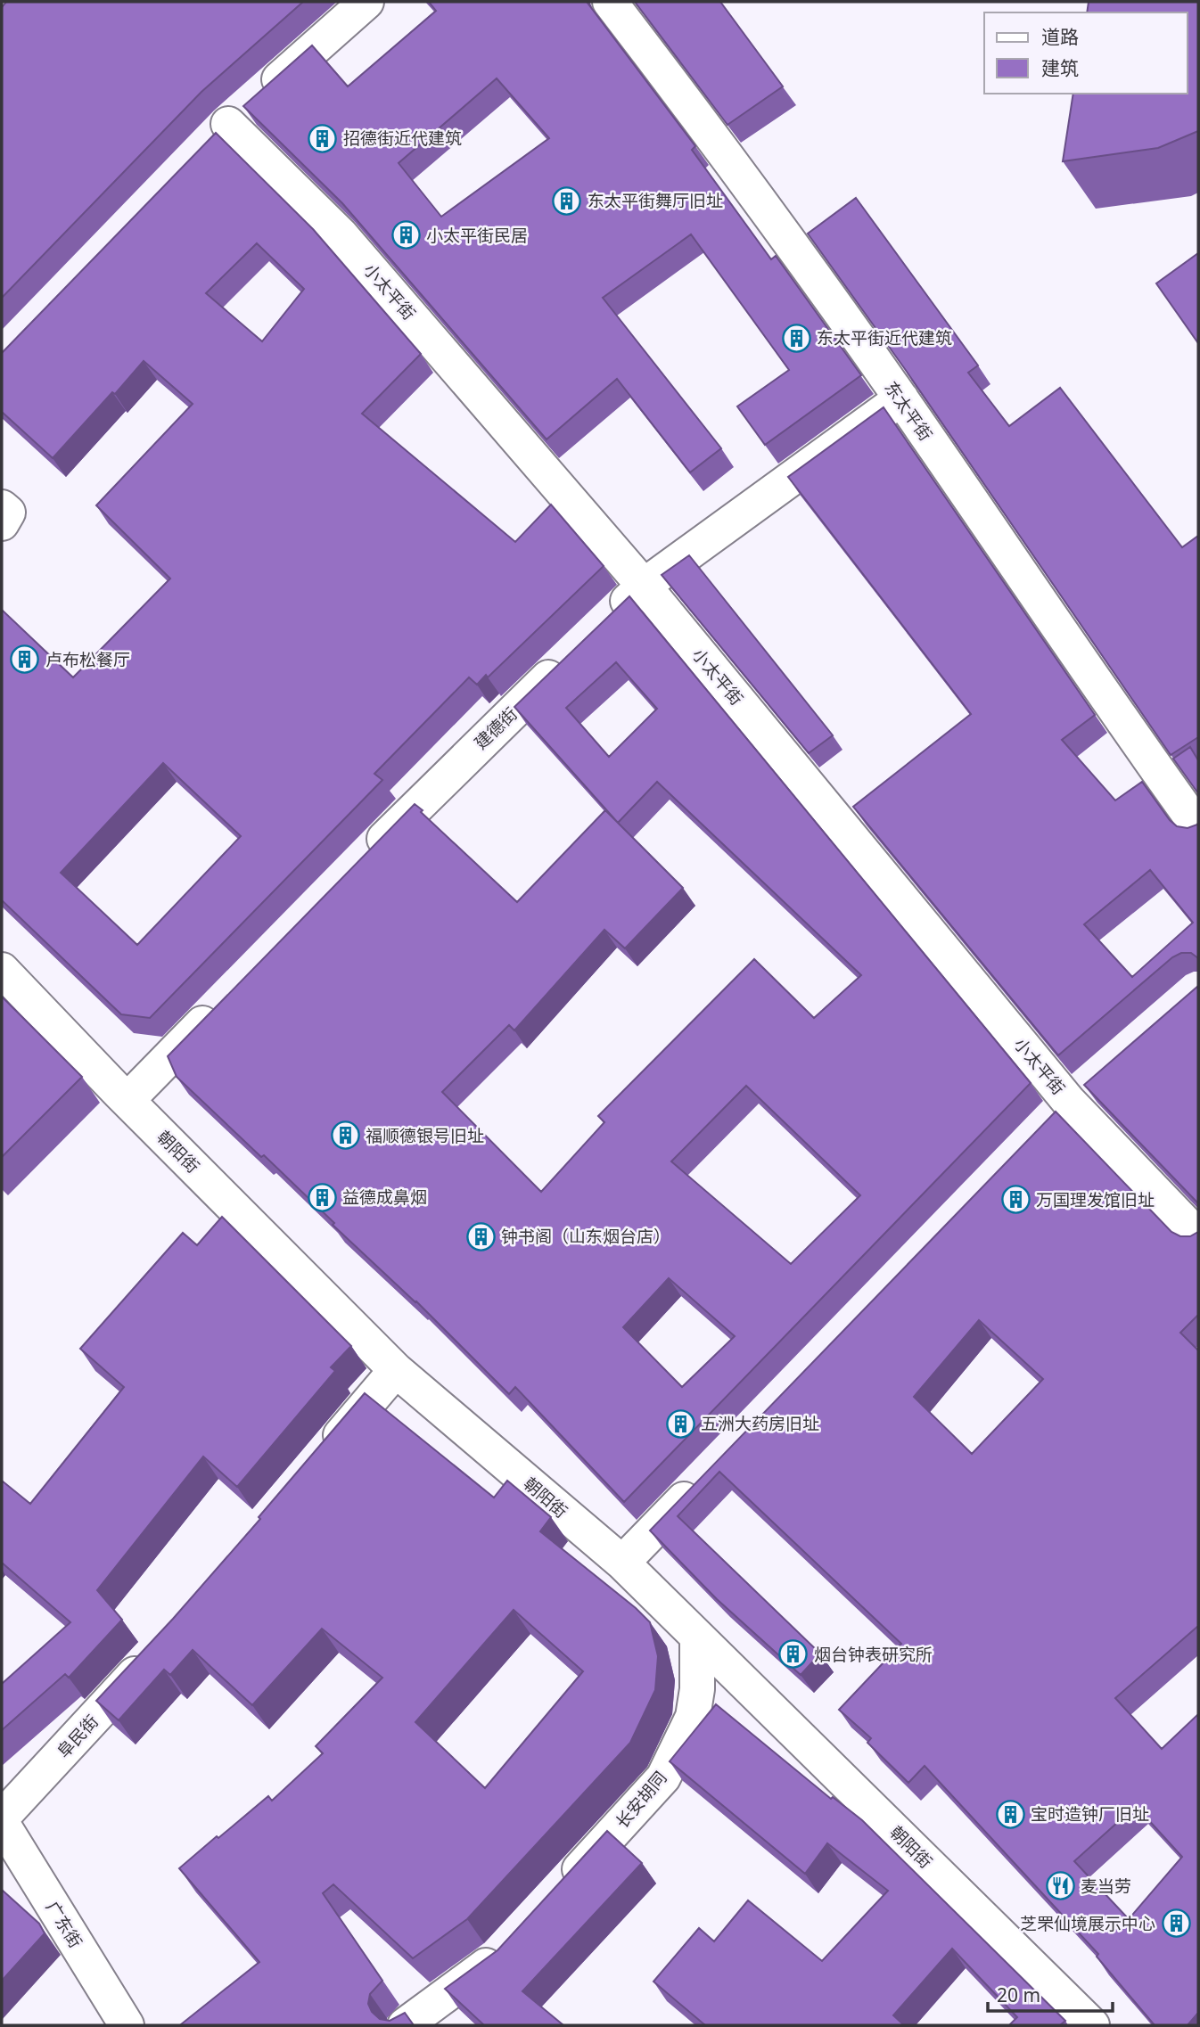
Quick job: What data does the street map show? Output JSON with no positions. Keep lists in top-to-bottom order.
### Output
{
  "streets": {
    "street": [
      "小太平街",
      "东太平街",
      "建德街",
      "朝阳街",
      "阜民街",
      "长安胡同",
      "广东街"
    ]
  },
  "crossings": [
    ["朝阳街", "长安胡同"]
  ],
  "places": {
    "building": [
      "招德街近代建筑",
      "东太平街舞厅旧址",
      "小太平街民居",
      "东太平街近代建筑",
      "卢布松餐厅",
      "福顺德银号旧址",
      "益德成鼻烟",
      "万国理发馆旧址",
      "钟书阁（山东烟台店）",
      "五洲大药房旧址",
      "烟台钟表研究所",
      "宝时造钟厂旧址",
      "芝罘仙境展示中心"
    ],
    "restaurant": ["麦当劳"]
  },
  "legend": ["道路", "建筑"],
  "scale_bar": "20 m"
}
